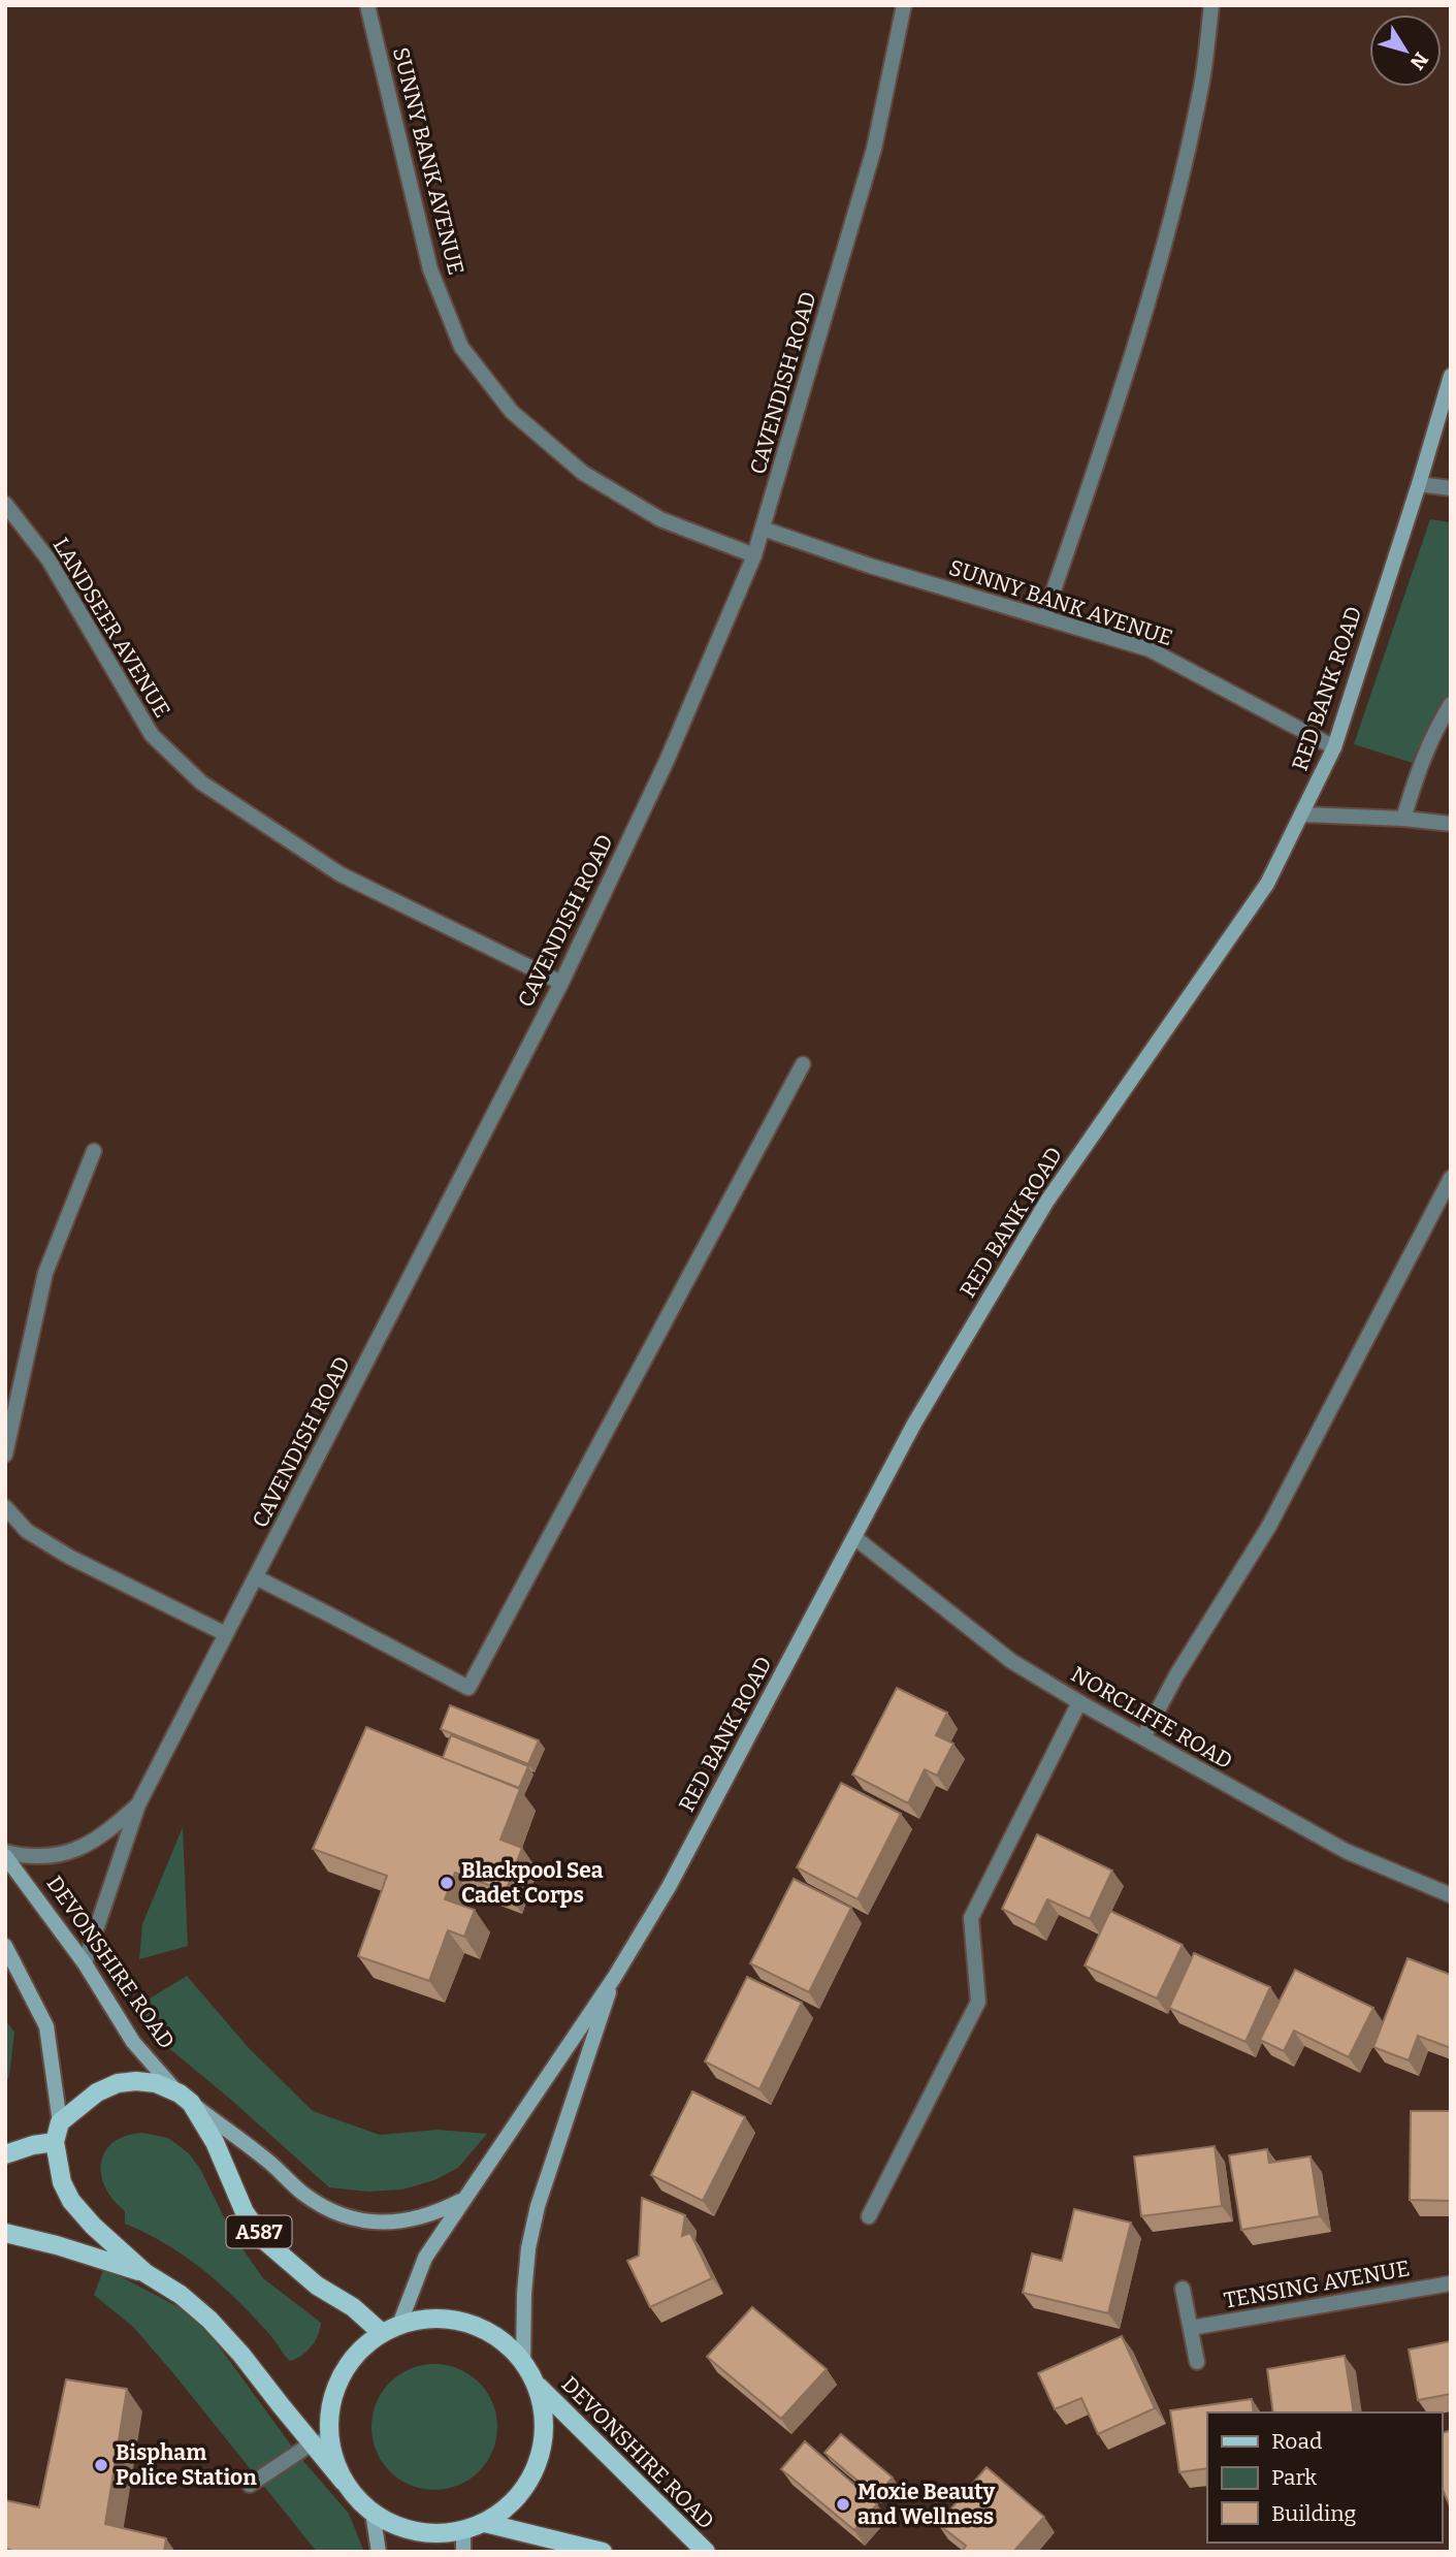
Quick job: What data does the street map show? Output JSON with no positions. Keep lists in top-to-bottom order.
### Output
{
  "streets": {
    "main road": ["DEVONSHIRE ROAD", "A587"],
    "street": [
      "SUNNY BANK AVENUE",
      "CAVENDISH ROAD",
      "LANDSEER AVENUE",
      "RED BANK ROAD",
      "NORCLIFFE ROAD",
      "TENSING AVENUE"
    ]
  },
  "crossings": [
    ["SUNNY BANK AVENUE", "CAVENDISH ROAD"],
    ["SUNNY BANK AVENUE", "RED BANK ROAD"],
    ["CAVENDISH ROAD", "LANDSEER AVENUE"],
    ["CAVENDISH ROAD", "DEVONSHIRE ROAD"],
    ["RED BANK ROAD", "NORCLIFFE ROAD"],
    ["RED BANK ROAD", "DEVONSHIRE ROAD"],
    ["RED BANK ROAD", "A587"],
    ["DEVONSHIRE ROAD", "A587"]
  ],
  "places": ["Blackpool Sea Cadet Corps", "Bispham Police Station", "Moxie Beauty and Wellness"],
  "legend": ["Road", "Park", "Building"],
  "north": "bottom right"
}
